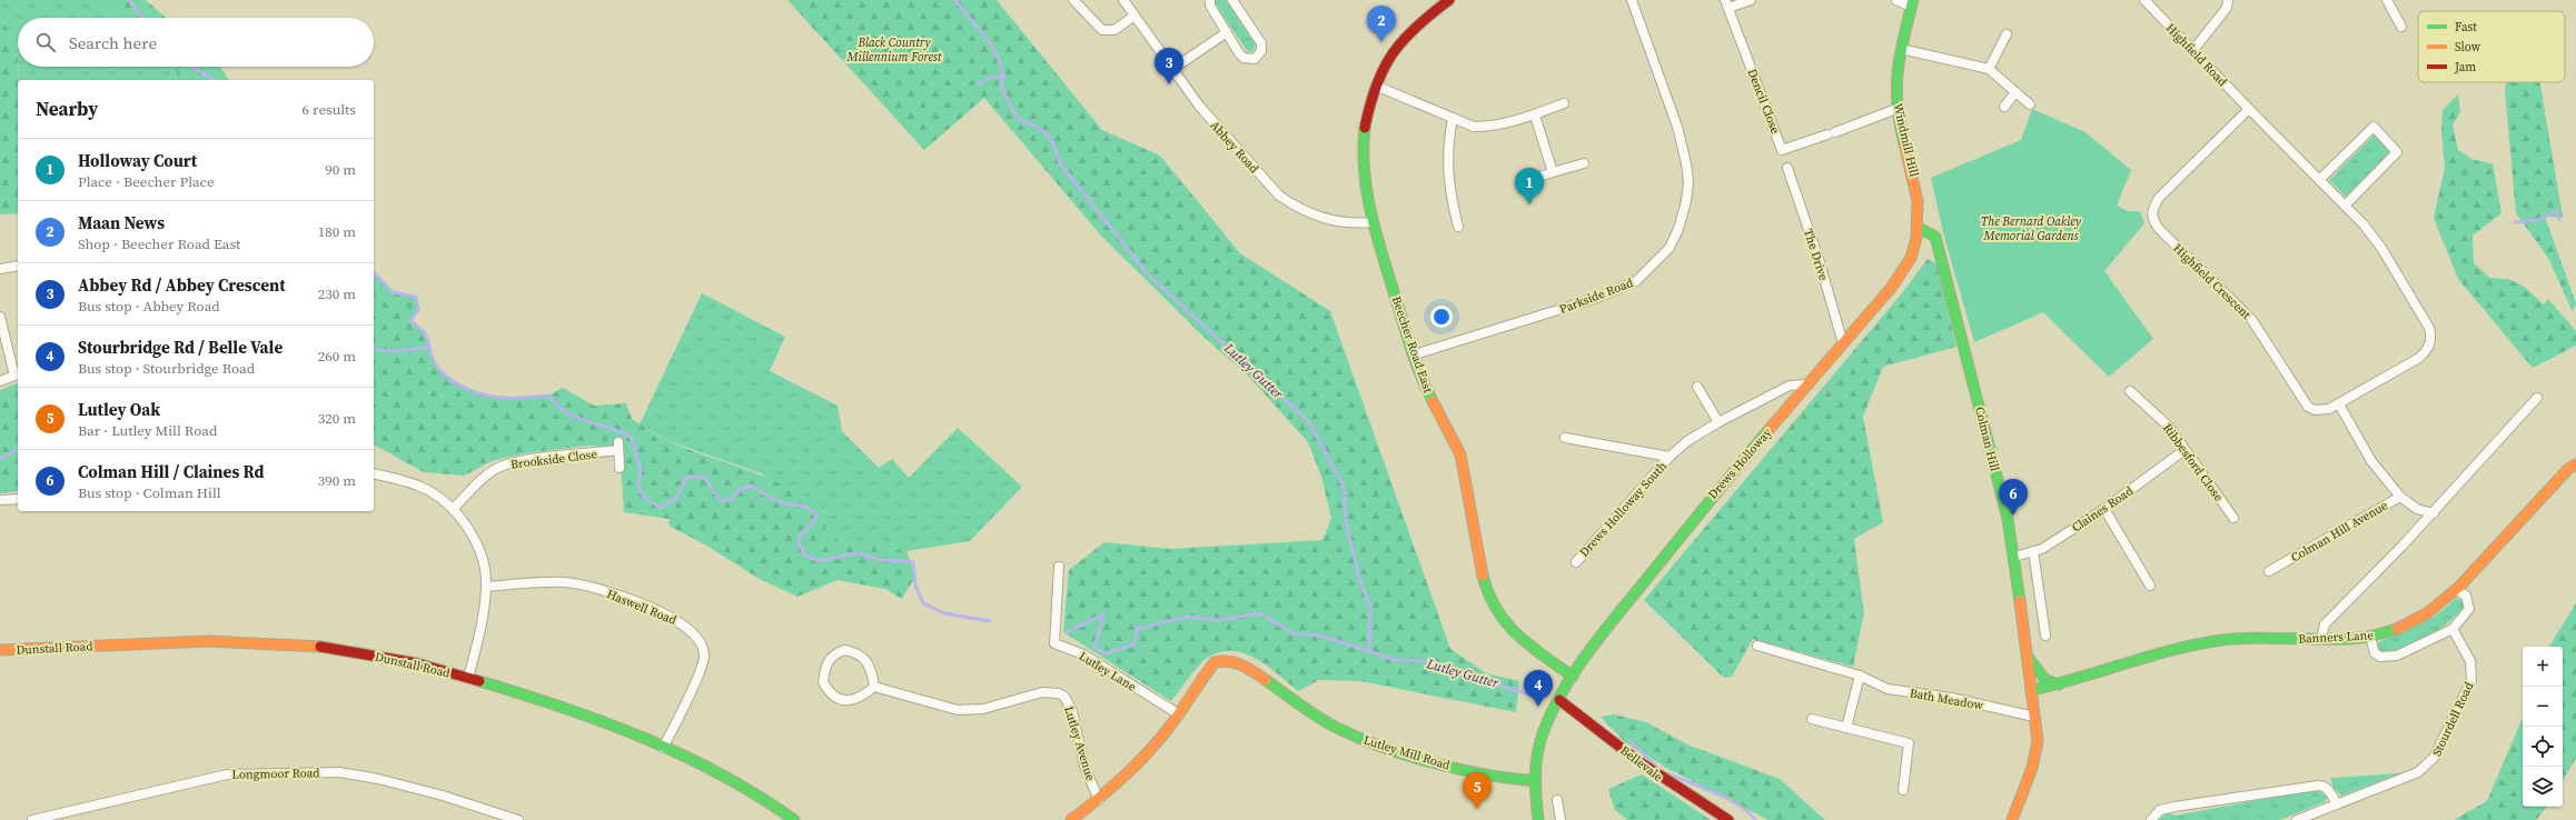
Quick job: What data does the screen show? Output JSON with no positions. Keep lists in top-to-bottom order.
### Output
{
  "streets": {
    "main road": [
      "Windmill Hill",
      "Beecher Road East",
      "Colman Hill",
      "Drews Holloway",
      "Banners Lane",
      "Dunstall Road",
      "Lutley Mill Road",
      "Bellevale"
    ],
    "street": [
      "Highfield Road",
      "Dencil Close",
      "Abbey Road",
      "The Drive",
      "Highfield Crescent",
      "Parkside Road",
      "Brookside Close",
      "Ribbesford Close",
      "Drews Holloway South",
      "Claines Road",
      "Colman Hill Avenue",
      "Haswell Road",
      "Lutley Lane",
      "Bath Meadow",
      "Stourdell Road",
      "Lutley Avenue",
      "Longmoor Road"
    ]
  },
  "crossings": [
    ["Highfield Road", "Highfield Crescent"],
    ["Dencil Close", "Windmill Hill"],
    ["Windmill Hill", "Colman Hill"],
    ["Windmill Hill", "Drews Holloway"],
    ["Abbey Road", "Beecher Road East"],
    ["The Drive", "Drews Holloway"],
    ["Parkside Road", "Beecher Road East"],
    ["Beecher Road East", "Drews Holloway"],
    ["Colman Hill", "Drews Holloway"],
    ["Colman Hill", "Claines Road"],
    ["Colman Hill", "Banners Lane"],
    ["Colman Hill", "Bath Meadow"],
    ["Ribbesford Close", "Claines Road"],
    ["Drews Holloway", "Drews Holloway South"],
    ["Drews Holloway", "Lutley Mill Road"],
    ["Drews Holloway", "Bellevale"],
    ["Haswell Road", "Dunstall Road"],
    ["Lutley Lane", "Lutley Mill Road"]
  ],
  "water": ["Lutley Gutter"],
  "parks": ["Black Country Millennium Forest", "The Bernard Oakley Memorial Gardens"],
  "legend": ["Fast", "Slow", "Jam"],
  "page": {
    "pins": [
      "2",
      "3",
      "1",
      "6",
      "4",
      "5"
    ],
    "search": "Search here",
    "heading": ["Nearby", "6 results"],
    "list": [
      {
        "mark": "1",
        "name": "Holloway Court",
        "note": "Place · Beecher Place",
        "value": "90 m"
      },
      {
        "mark": "2",
        "name": "Maan News",
        "note": "Shop · Beecher Road East",
        "value": "180 m"
      },
      {
        "mark": "3",
        "name": "Abbey Rd / Abbey Crescent",
        "note": "Bus stop · Abbey Road",
        "value": "230 m"
      },
      {
        "mark": "4",
        "name": "Stourbridge Rd / Belle Vale",
        "note": "Bus stop · Stourbridge Road",
        "value": "260 m"
      },
      {
        "mark": "5",
        "name": "Lutley Oak",
        "note": "Bar · Lutley Mill Road",
        "value": "320 m"
      },
      {
        "mark": "6",
        "name": "Colman Hill / Claines Rd",
        "note": "Bus stop · Colman Hill",
        "value": "390 m"
      }
    ],
    "map_buttons": ["+", "−"]
  }
}
